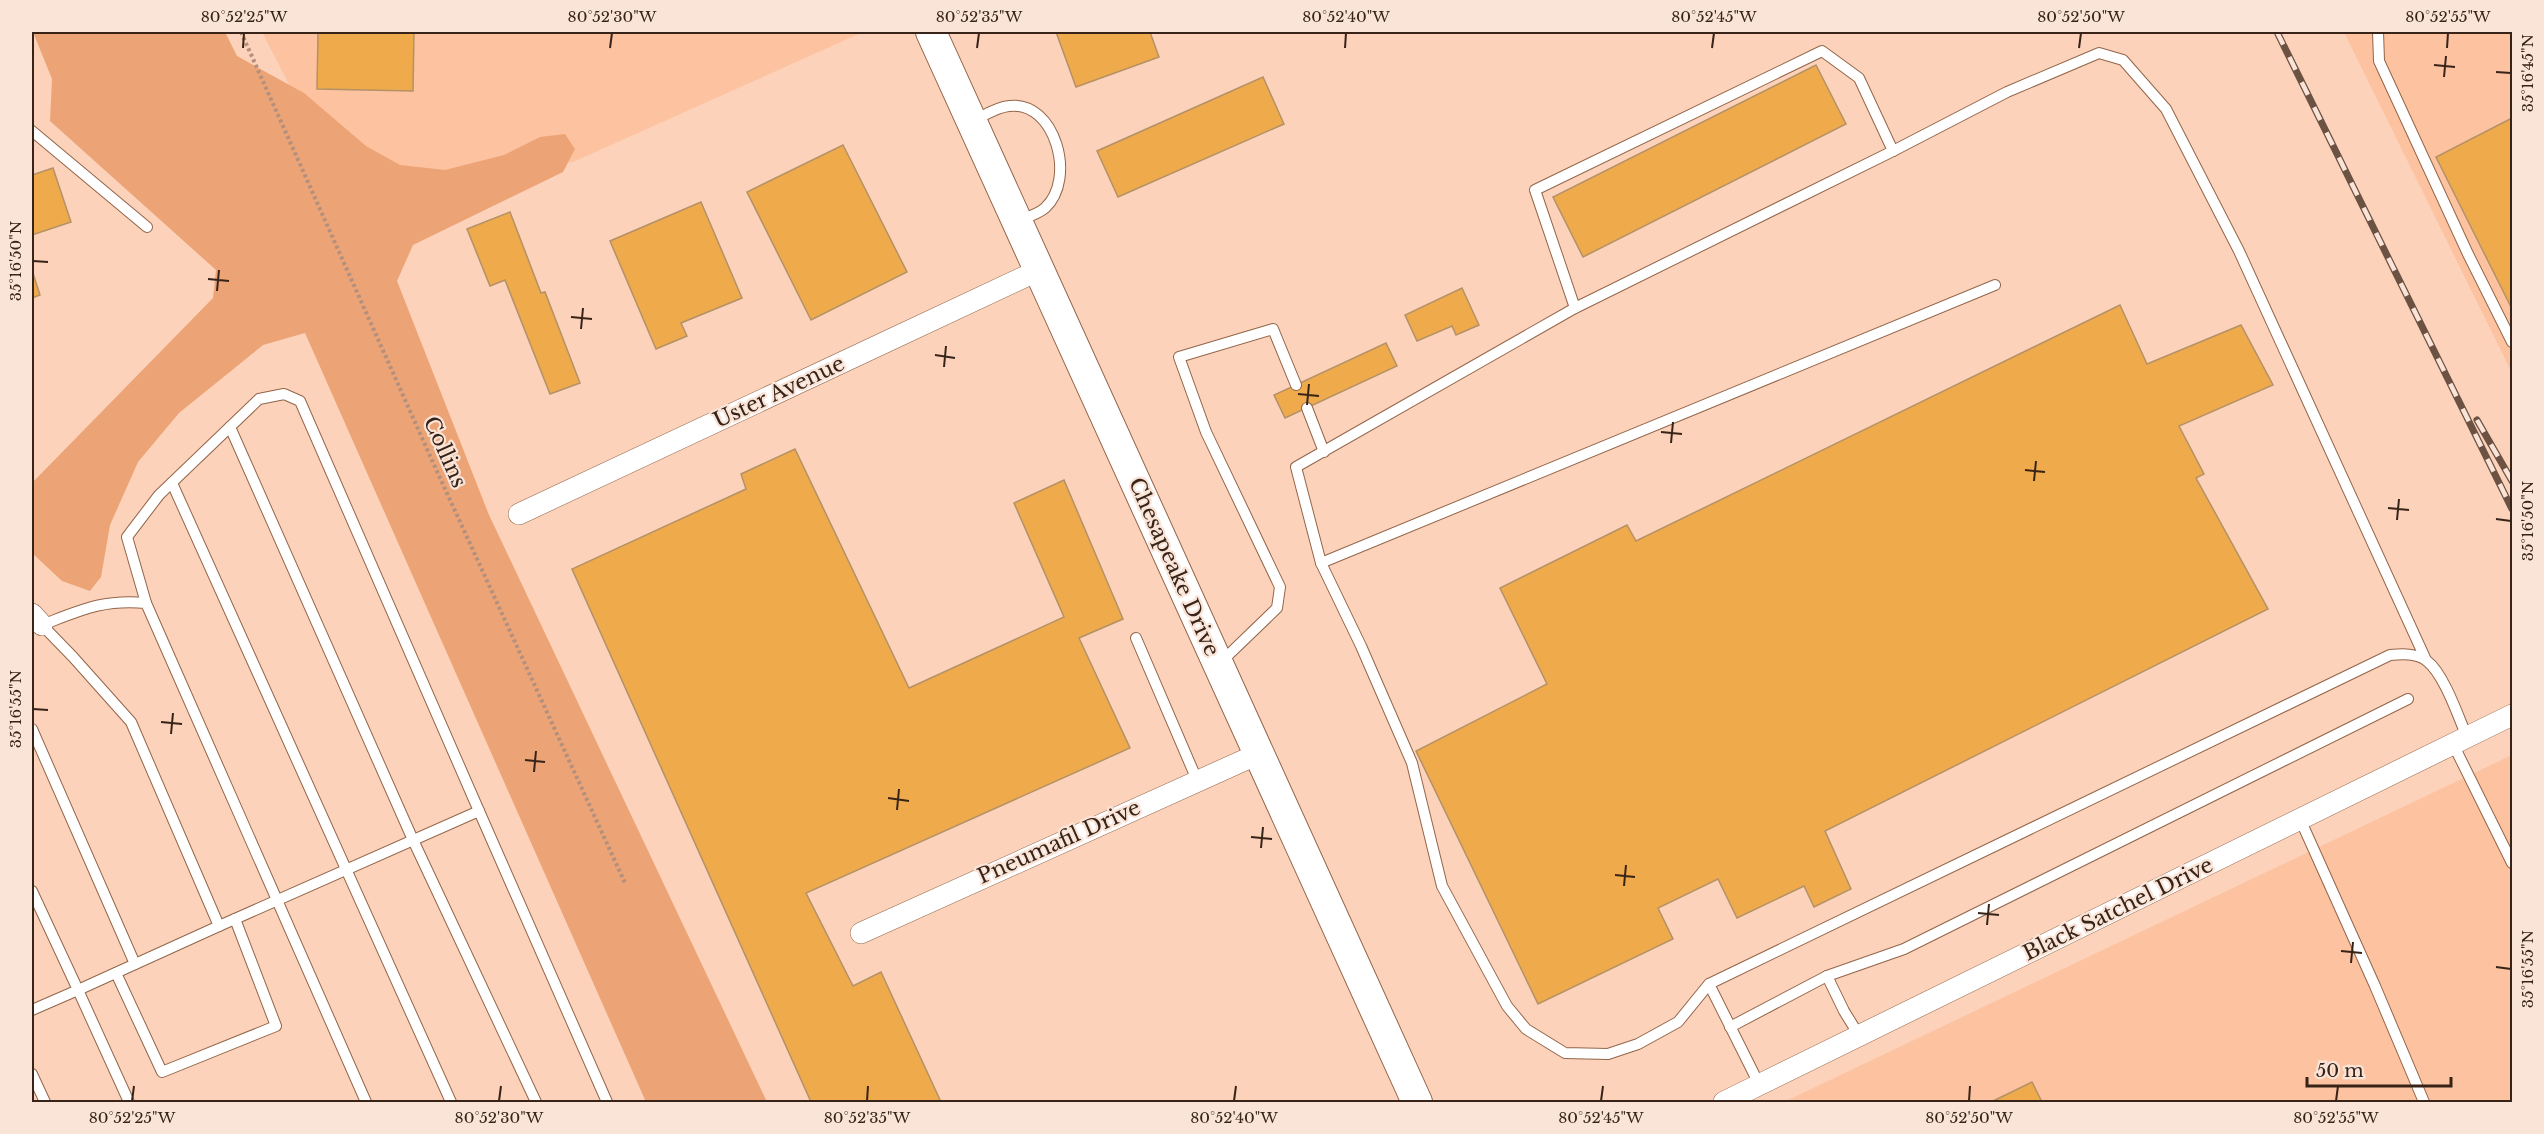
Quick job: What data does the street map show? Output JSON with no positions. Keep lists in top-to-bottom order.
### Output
{
  "streets": {
    "street": [
      "Uster Avenue",
      "Chesapeake Drive",
      "Pneumafil Drive",
      "Black Satchel Drive"
    ],
    "path": ["Collins"]
  },
  "crossings": [
    ["Uster Avenue", "Chesapeake Drive"],
    ["Chesapeake Drive", "Pneumafil Drive"]
  ],
  "scale_bar": "50 m",
  "coordinates": [
    "80°52'25\"W",
    "80°52'30\"W",
    "80°52'35\"W",
    "80°52'40\"W",
    "80°52'45\"W",
    "80°52'50\"W",
    "80°52'55\"W",
    "35°16'45\"N",
    "35°16'50\"N",
    "35°16'55\"N"
  ]
}
